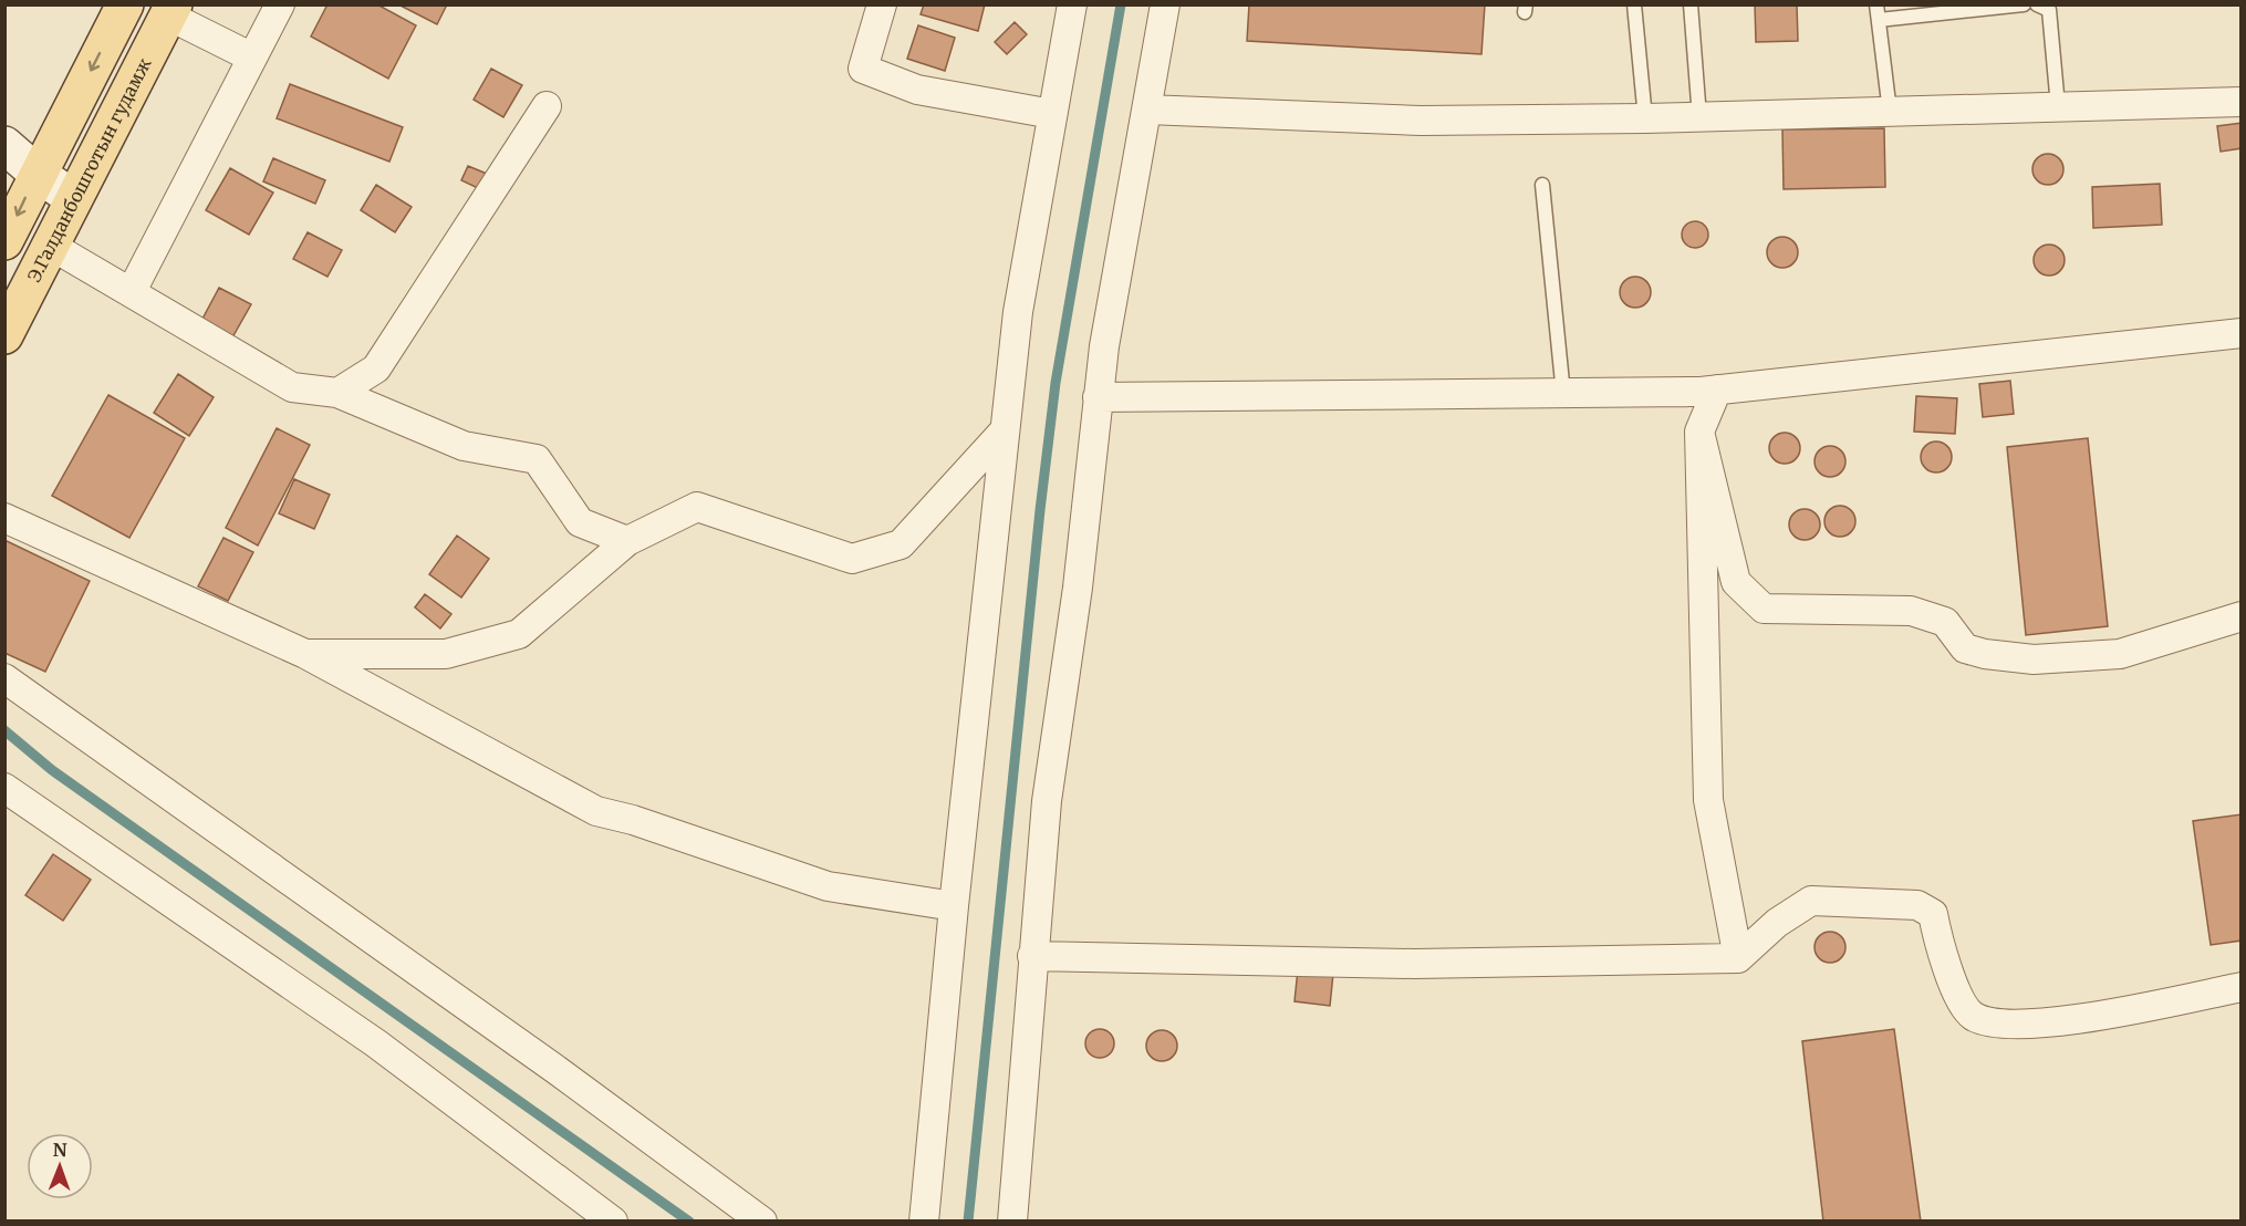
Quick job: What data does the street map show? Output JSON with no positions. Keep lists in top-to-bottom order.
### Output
{
  "streets": {
    "main road": ["Э.Галданбошготын гудамж"]
  },
  "north": "top"
}
